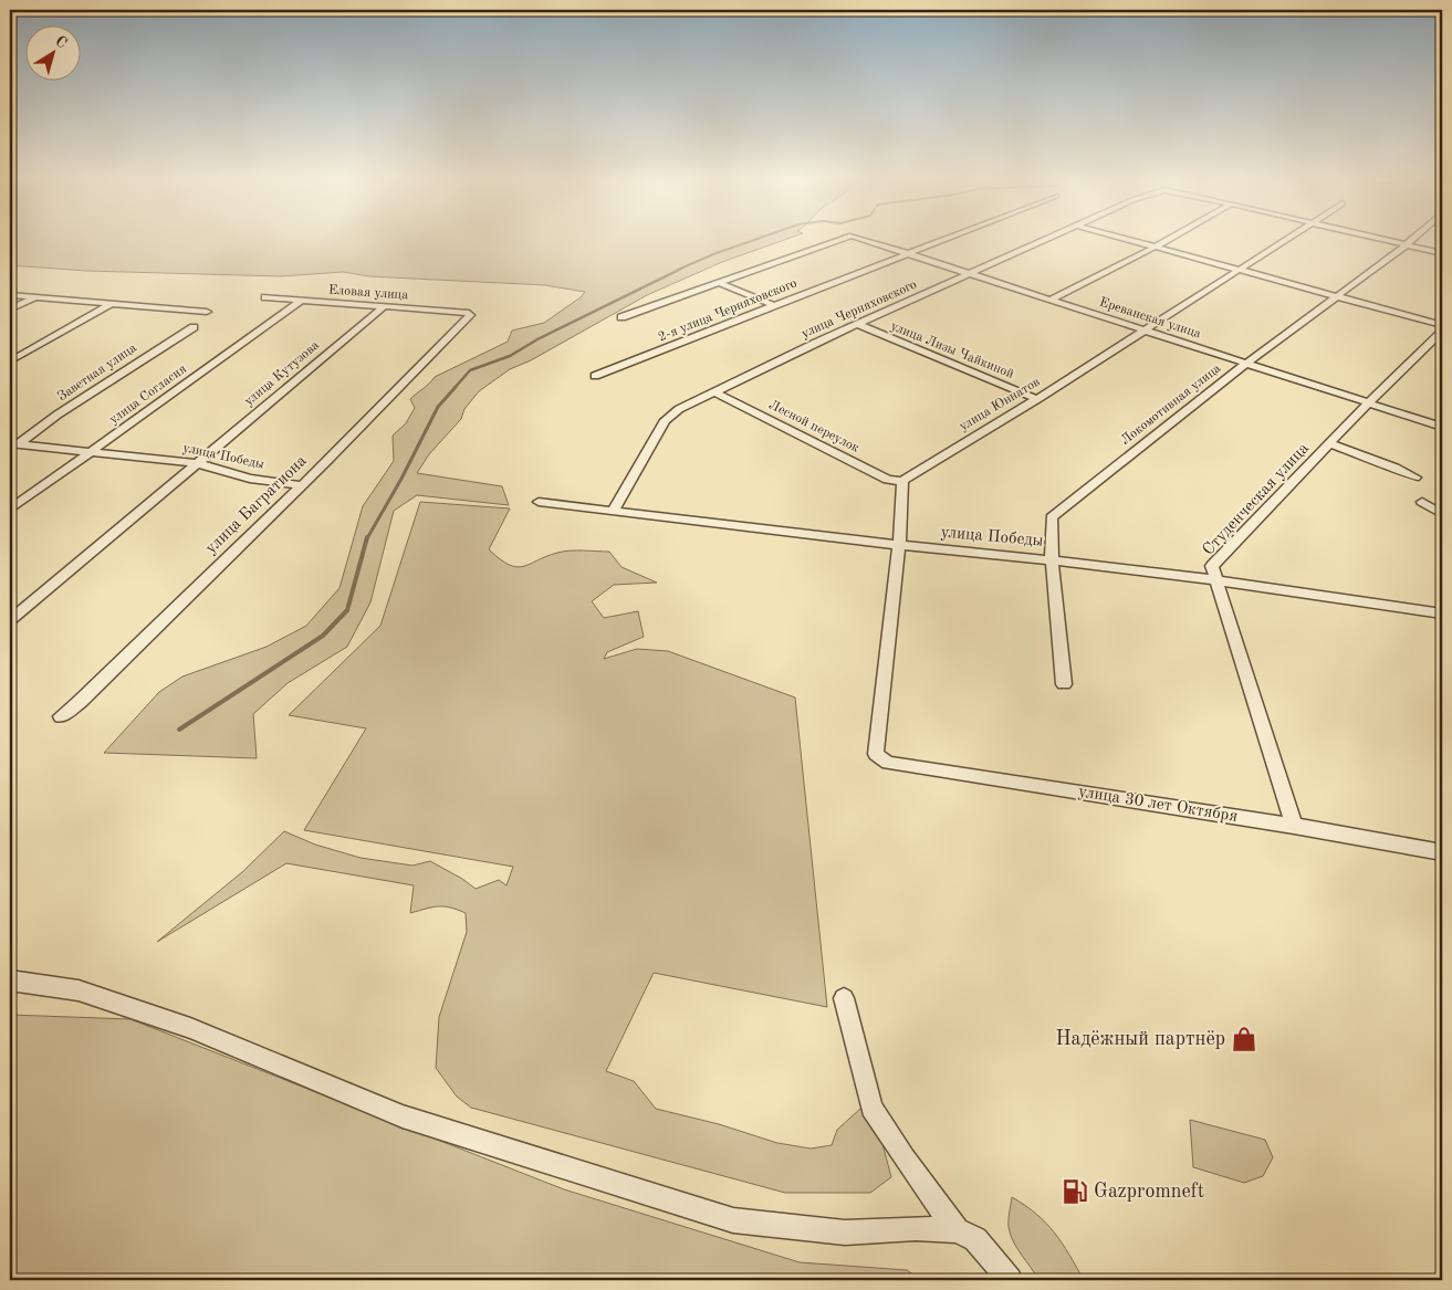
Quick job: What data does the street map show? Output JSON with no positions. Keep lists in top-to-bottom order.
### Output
{
  "streets": {
    "street": [
      "Еловая улица",
      "улица Черняховского",
      "2-я улица Черняховского",
      "Ереванская улица",
      "улица Лизы Чайкиной",
      "Заветная улица",
      "улица Кутузова",
      "улица Согласия",
      "улица Юннатов",
      "Локомотивная улица",
      "Лесной переулок",
      "улица Победы",
      "Студенческая улица",
      "улица Багратиона",
      "улица 30 лет Октября"
    ]
  },
  "crossings": [
    ["Еловая улица", "улица Кутузова"],
    ["Еловая улица", "улица Согласия"],
    ["Еловая улица", "улица Багратиона"],
    ["улица Черняховского", "Ереванская улица"],
    ["улица Черняховского", "улица Лизы Чайкиной"],
    ["улица Черняховского", "Лесной переулок"],
    ["улица Черняховского", "улица Победы"],
    ["2-я улица Черняховского", "Ереванская улица"],
    ["Ереванская улица", "улица Юннатов"],
    ["Ереванская улица", "Локомотивная улица"],
    ["Ереванская улица", "Студенческая улица"],
    ["улица Лизы Чайкиной", "улица Юннатов"],
    ["Заветная улица", "улица Победы"],
    ["улица Кутузова", "улица Победы"],
    ["улица Согласия", "улица Победы"],
    ["улица Юннатов", "Лесной переулок"],
    ["Локомотивная улица", "улица Победы"],
    ["улица Победы", "Студенческая улица"],
    ["улица Победы", "улица Багратиона"],
    ["улица Победы", "улица 30 лет Октября"],
    ["Студенческая улица", "улица 30 лет Октября"]
  ],
  "places": {
    "shop": ["Надёжный партнёр"],
    "fuel station": ["Gazpromneft"]
  },
  "north": "top right"
}
